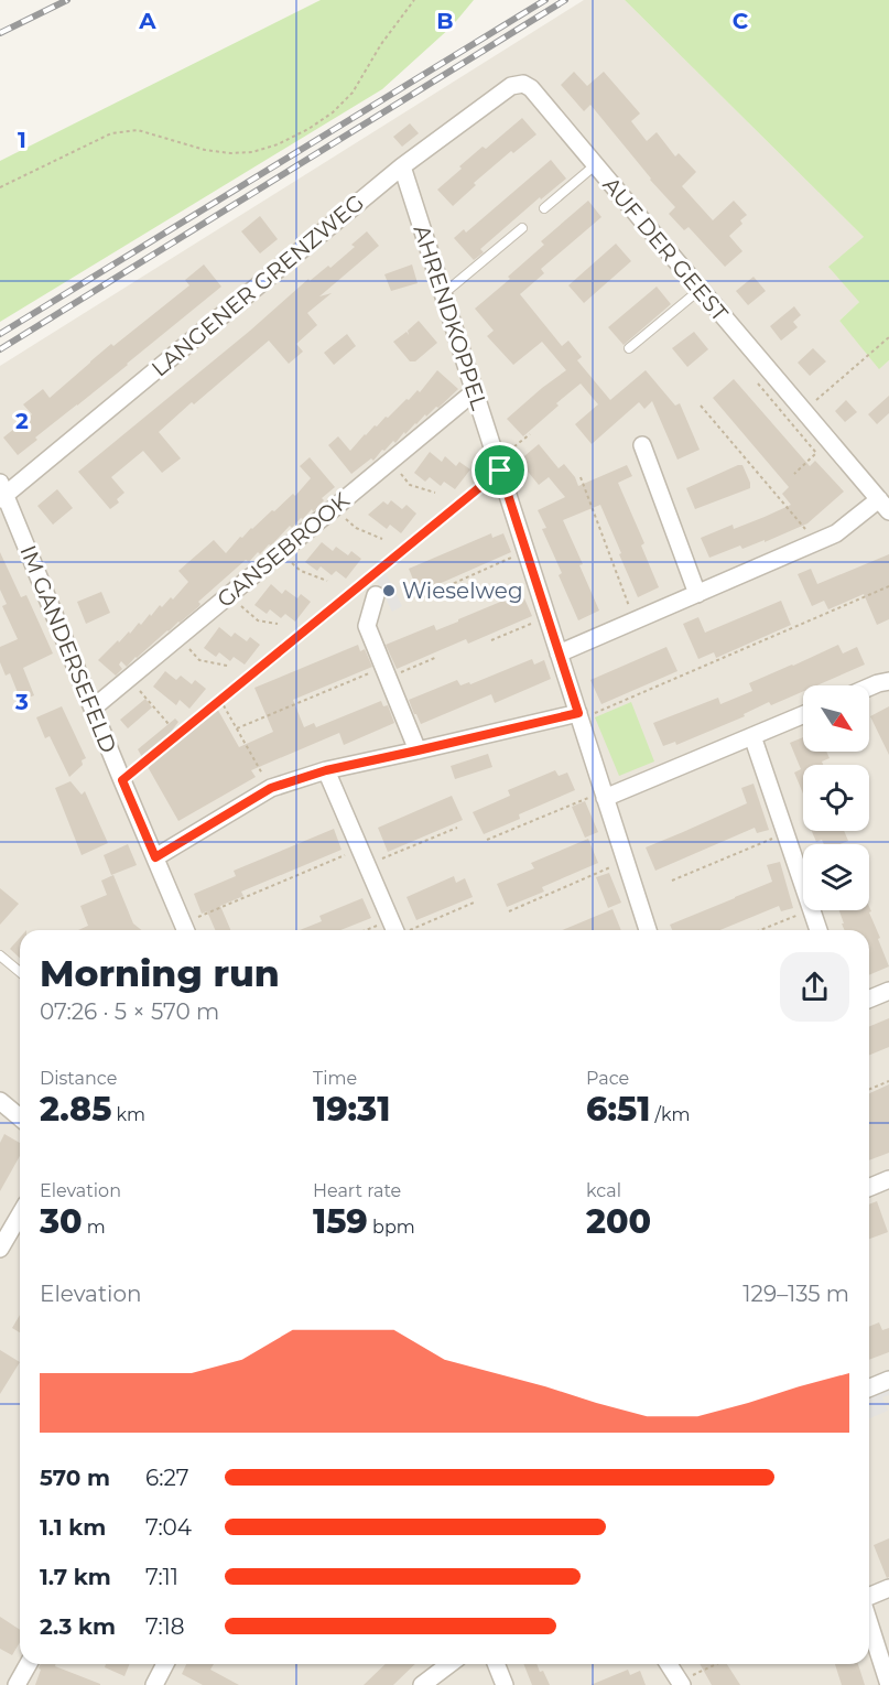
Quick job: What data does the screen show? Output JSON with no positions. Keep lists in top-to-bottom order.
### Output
{
  "streets": {
    "street": [
      "AUF DER GEEST",
      "LANGENER GRENZWEG",
      "AHRENDKOPPEL",
      "GANSEBROOK",
      "IM GANDERSEFELD"
    ]
  },
  "crossings": [
    ["AUF DER GEEST", "LANGENER GRENZWEG"],
    ["LANGENER GRENZWEG", "AHRENDKOPPEL"],
    ["LANGENER GRENZWEG", "IM GANDERSEFELD"],
    ["AHRENDKOPPEL", "GANSEBROOK"],
    ["GANSEBROOK", "IM GANDERSEFELD"]
  ],
  "places": ["Wieselweg"],
  "north": "bottom right",
  "page": {
    "heading": ["Morning run", "07:26 · 5 × 570 m"],
    "stats": [
      ["Distance", "2.85 km"],
      ["Time", "19:31"],
      ["Pace", "6:51 /km"],
      ["Elevation", "30 m"],
      ["Heart rate", "159 bpm"],
      ["kcal", "200"]
    ],
    "chart": ["Elevation", "129–135 m"],
    "list": [
      {
        "name": "570 m",
        "note": "6:27"
      },
      {
        "name": "1.1 km",
        "note": "7:04"
      },
      {
        "name": "1.7 km",
        "note": "7:11"
      },
      {
        "name": "2.3 km",
        "note": "7:18"
      }
    ]
  },
  "grid": {
    "columns": ["A", "B", "C"],
    "rows": ["1", "2", "3"]
  }
}
